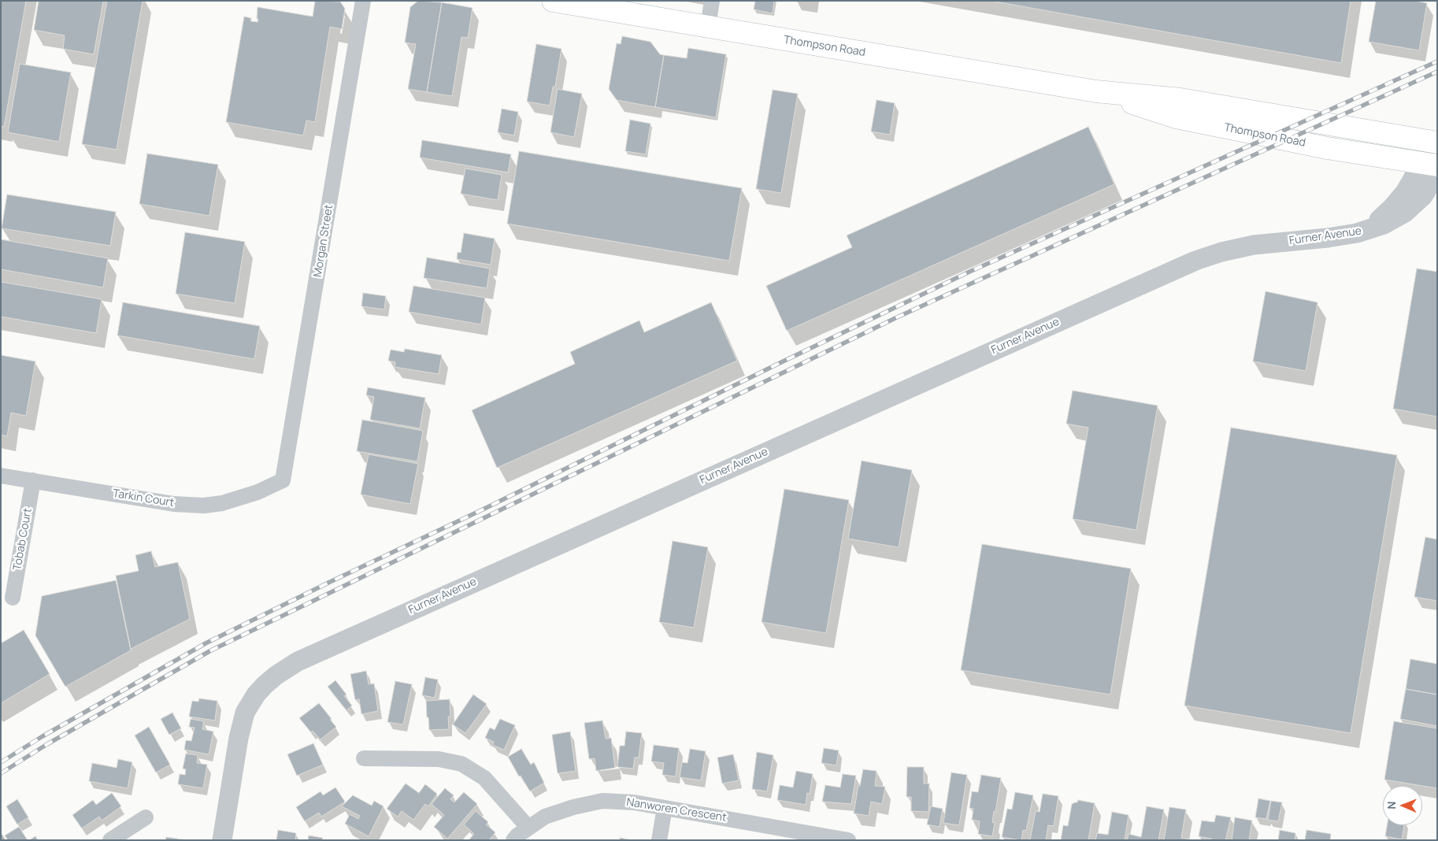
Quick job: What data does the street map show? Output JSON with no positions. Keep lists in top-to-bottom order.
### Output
{
  "streets": {
    "main road": ["Thompson Road"],
    "street": [
      "Furner Avenue",
      "Morgan Street",
      "Tarkin Court",
      "Tobab Court",
      "Nanworen Crescent"
    ]
  },
  "crossings": [
    ["Thompson Road", "Furner Avenue"],
    ["Morgan Street", "Tarkin Court"],
    ["Tarkin Court", "Tobab Court"]
  ],
  "north": "left"
}
